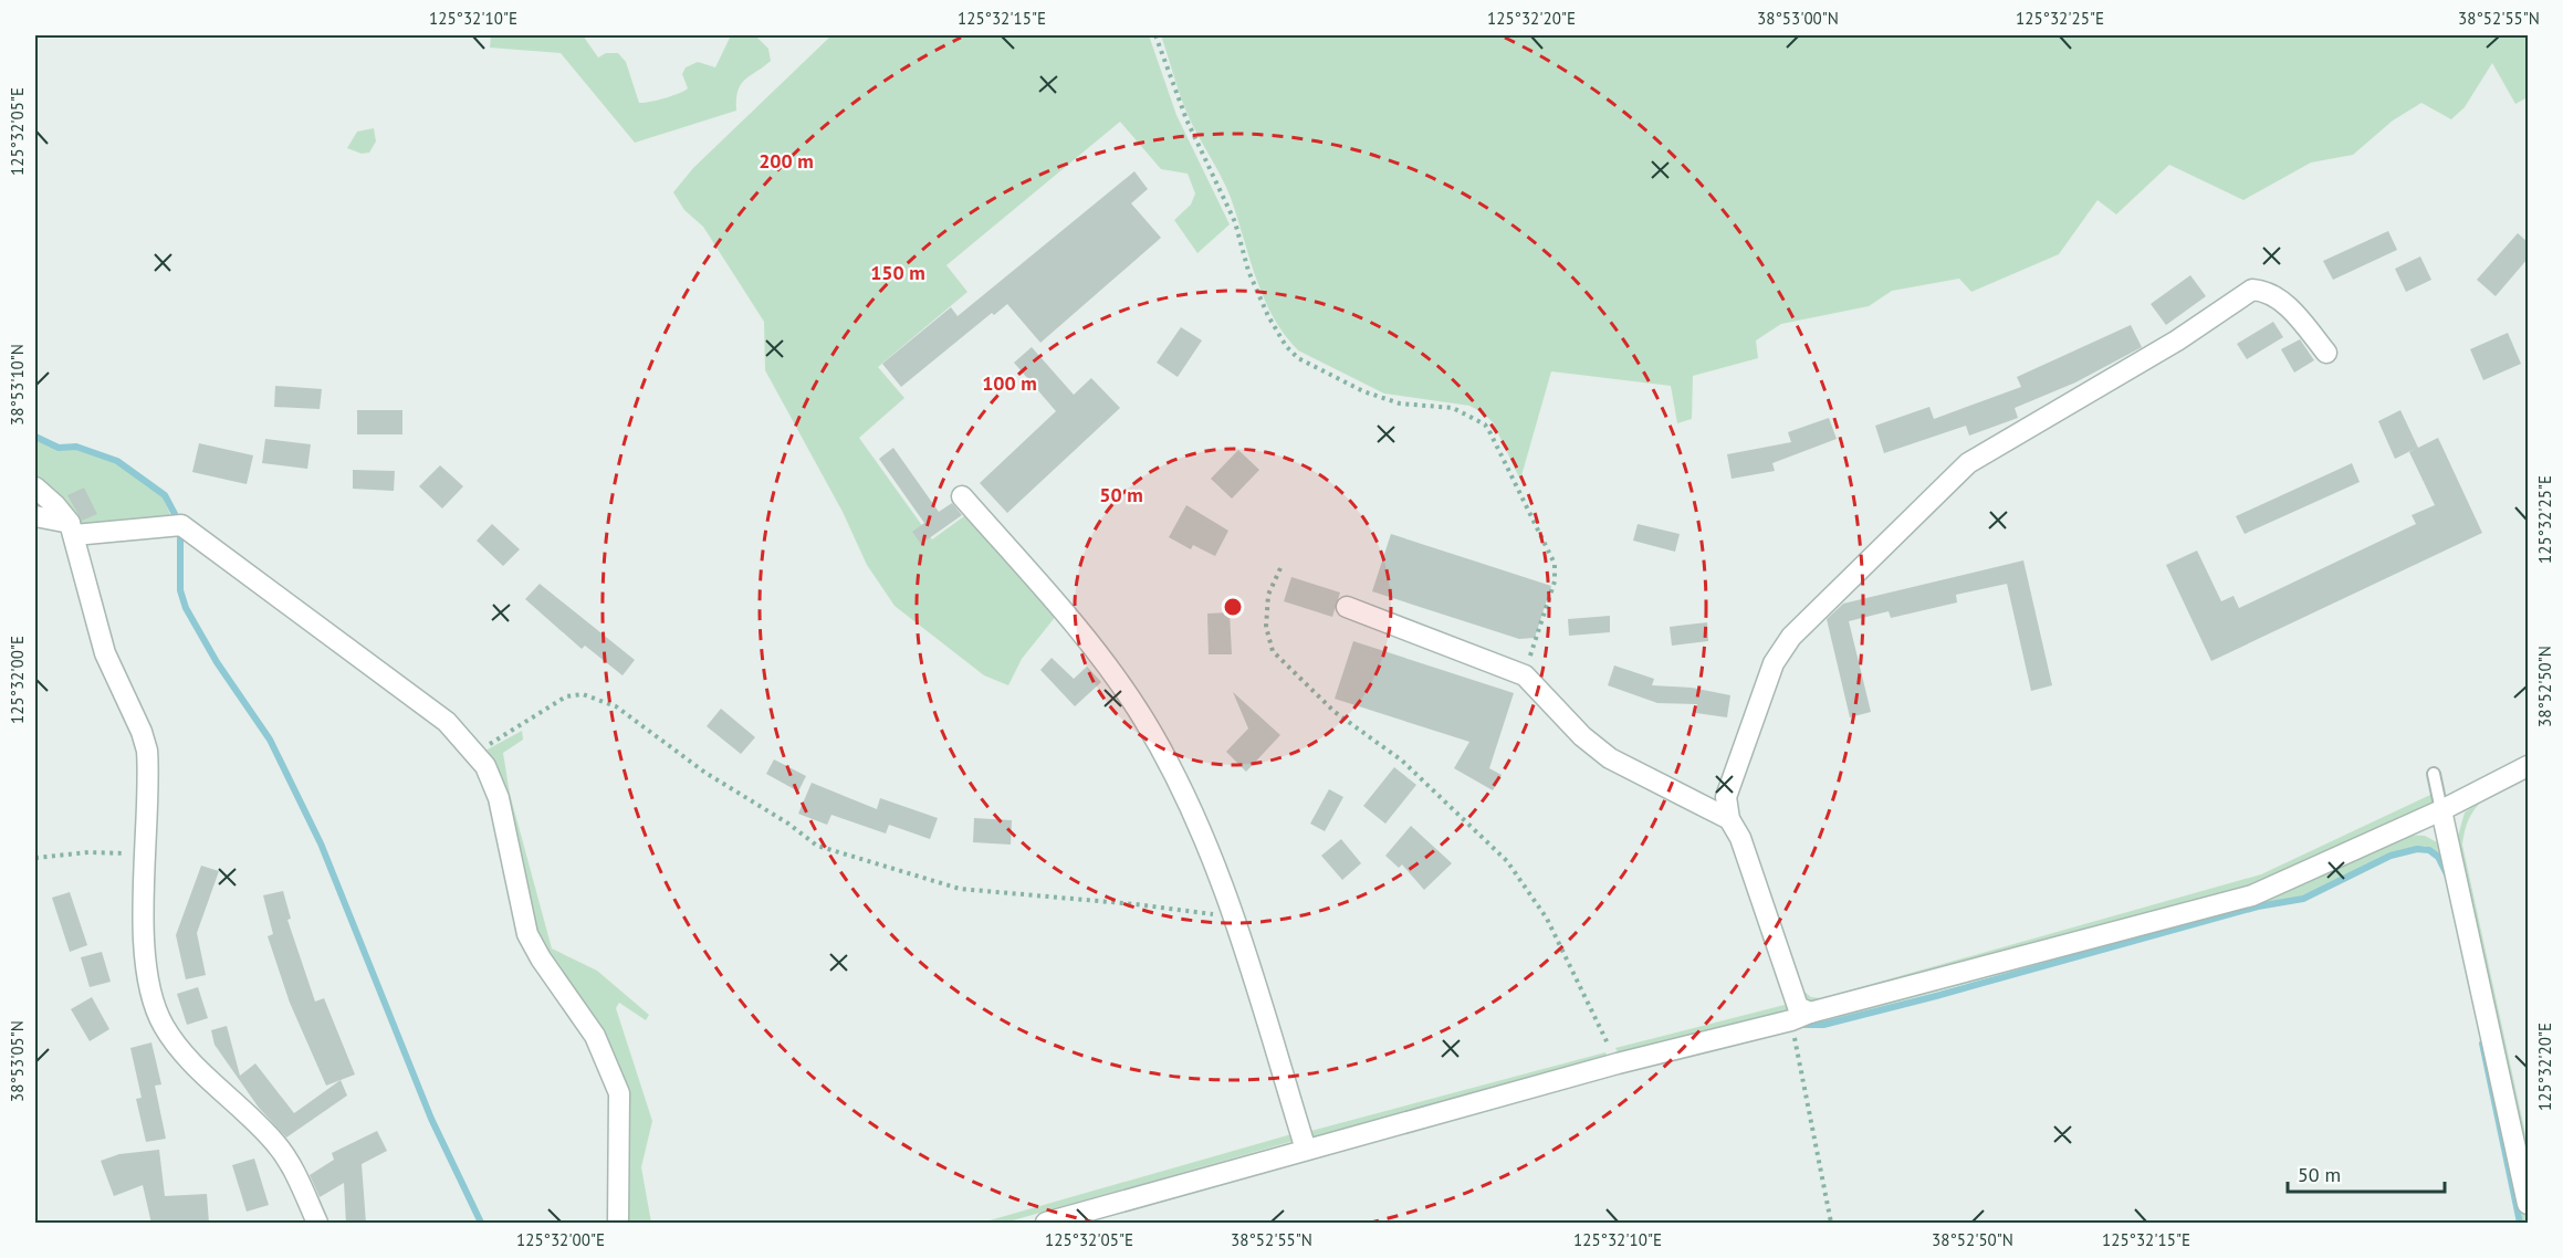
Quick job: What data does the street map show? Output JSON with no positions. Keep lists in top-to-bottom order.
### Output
{
  "scale_bar": "50 m",
  "coordinates": [
    "125°32'10\"E",
    "125°32'15\"E",
    "125°32'20\"E",
    "38°53'00\"N",
    "125°32'25\"E",
    "38°52'55\"N",
    "125°32'05\"E",
    "38°53'10\"N",
    "125°32'00\"E",
    "38°52'50\"N",
    "38°53'05\"N"
  ],
  "rings": [
    "200 m",
    "150 m",
    "100 m",
    "50 m"
  ]
}
